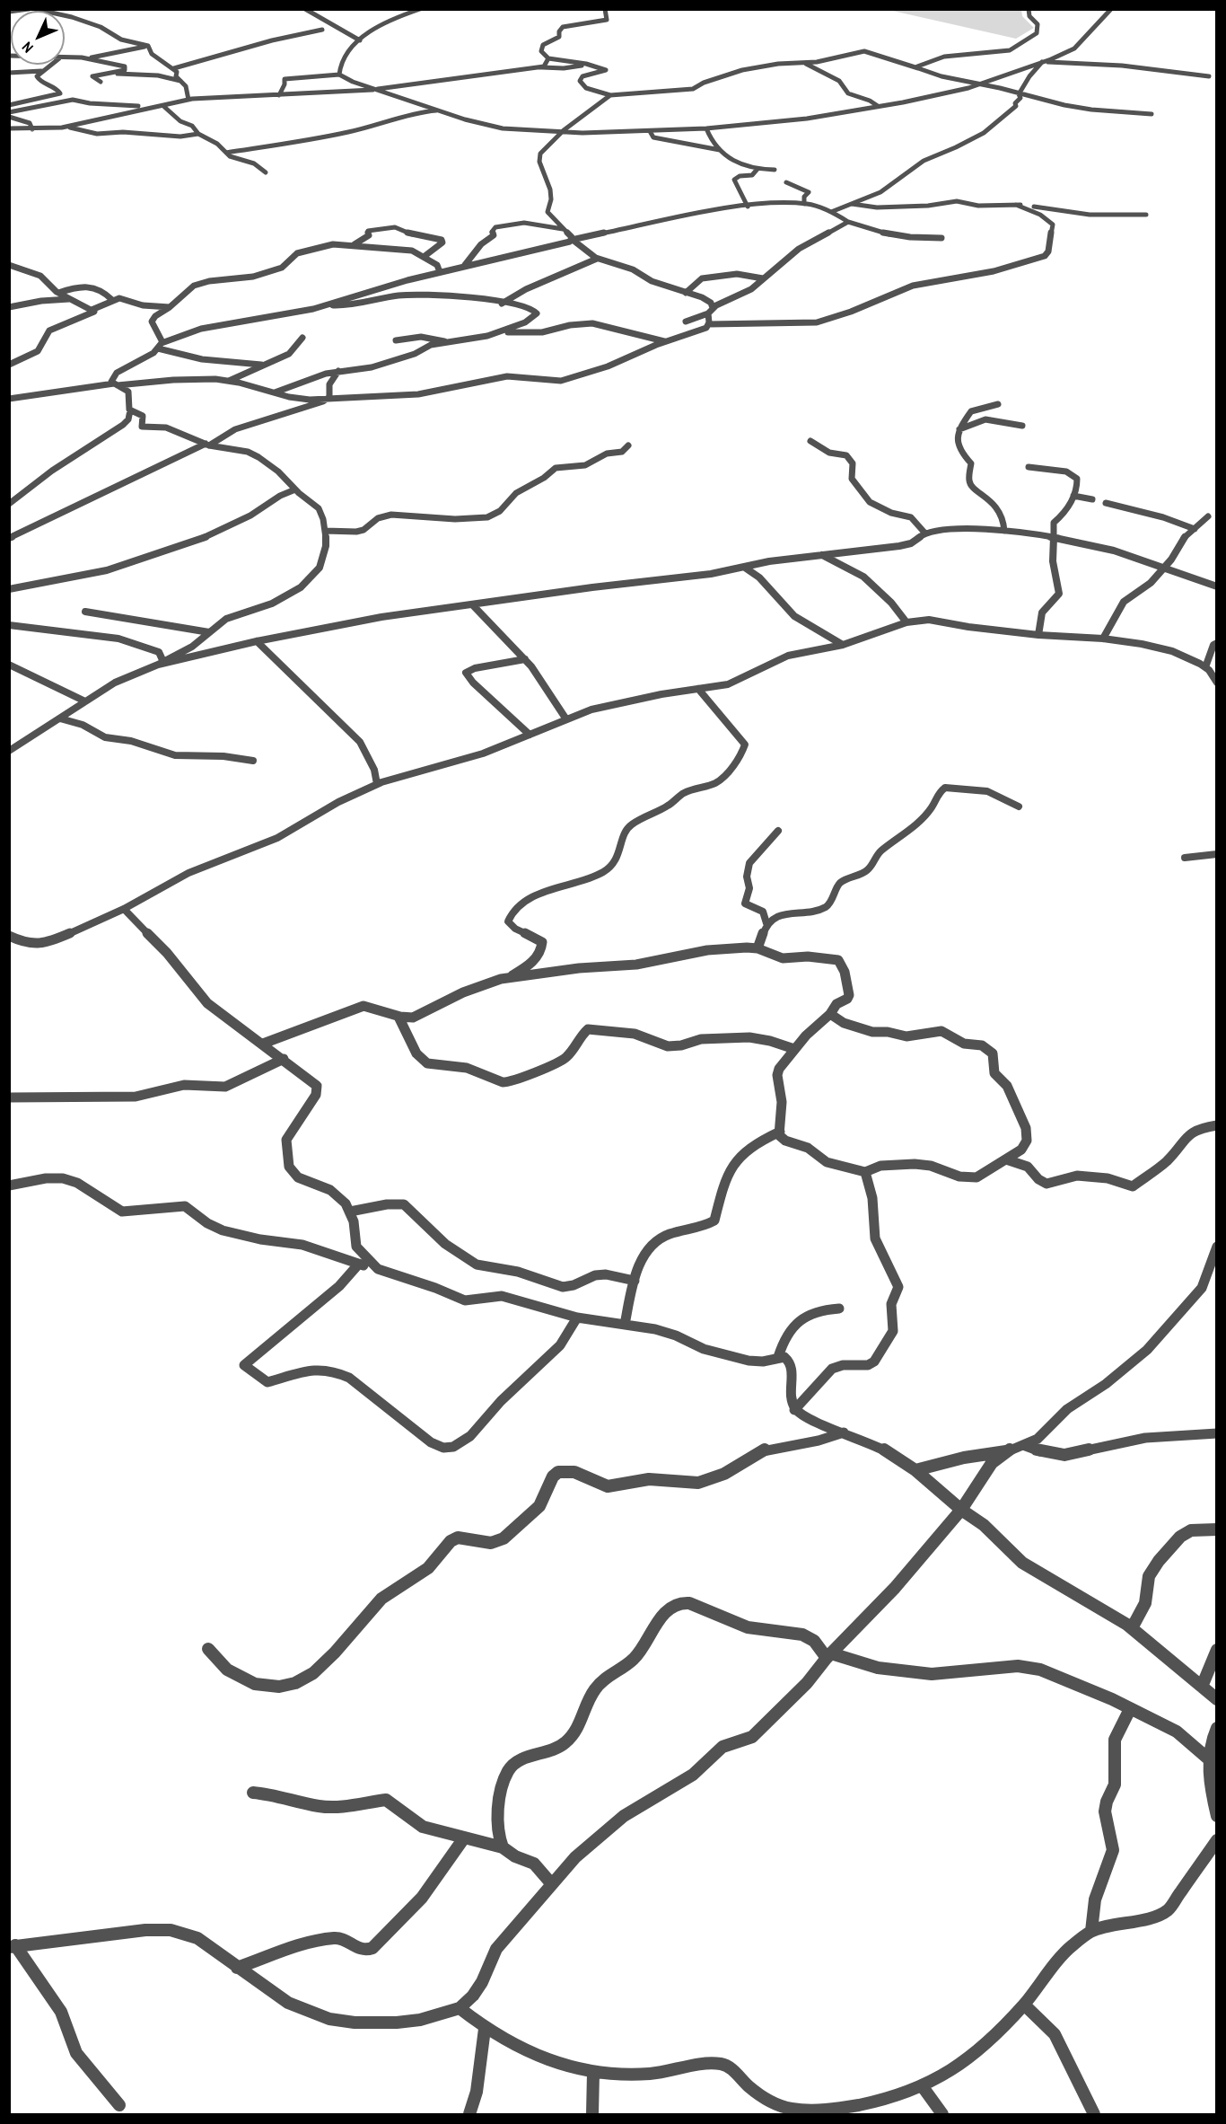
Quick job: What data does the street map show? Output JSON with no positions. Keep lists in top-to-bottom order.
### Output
{
  "north": "bottom left"
}
